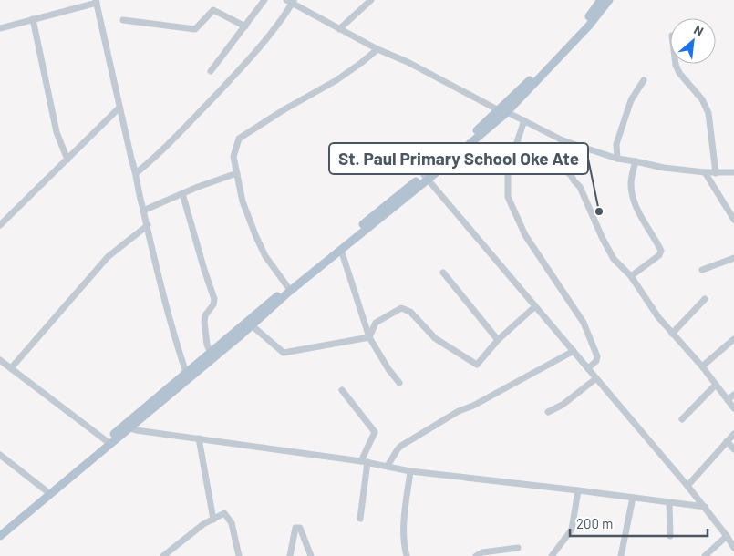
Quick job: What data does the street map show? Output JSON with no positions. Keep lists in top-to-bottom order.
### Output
{
  "places": ["St. Paul Primary School Oke Ate"],
  "scale_bar": "200 m",
  "north": "top right"
}
